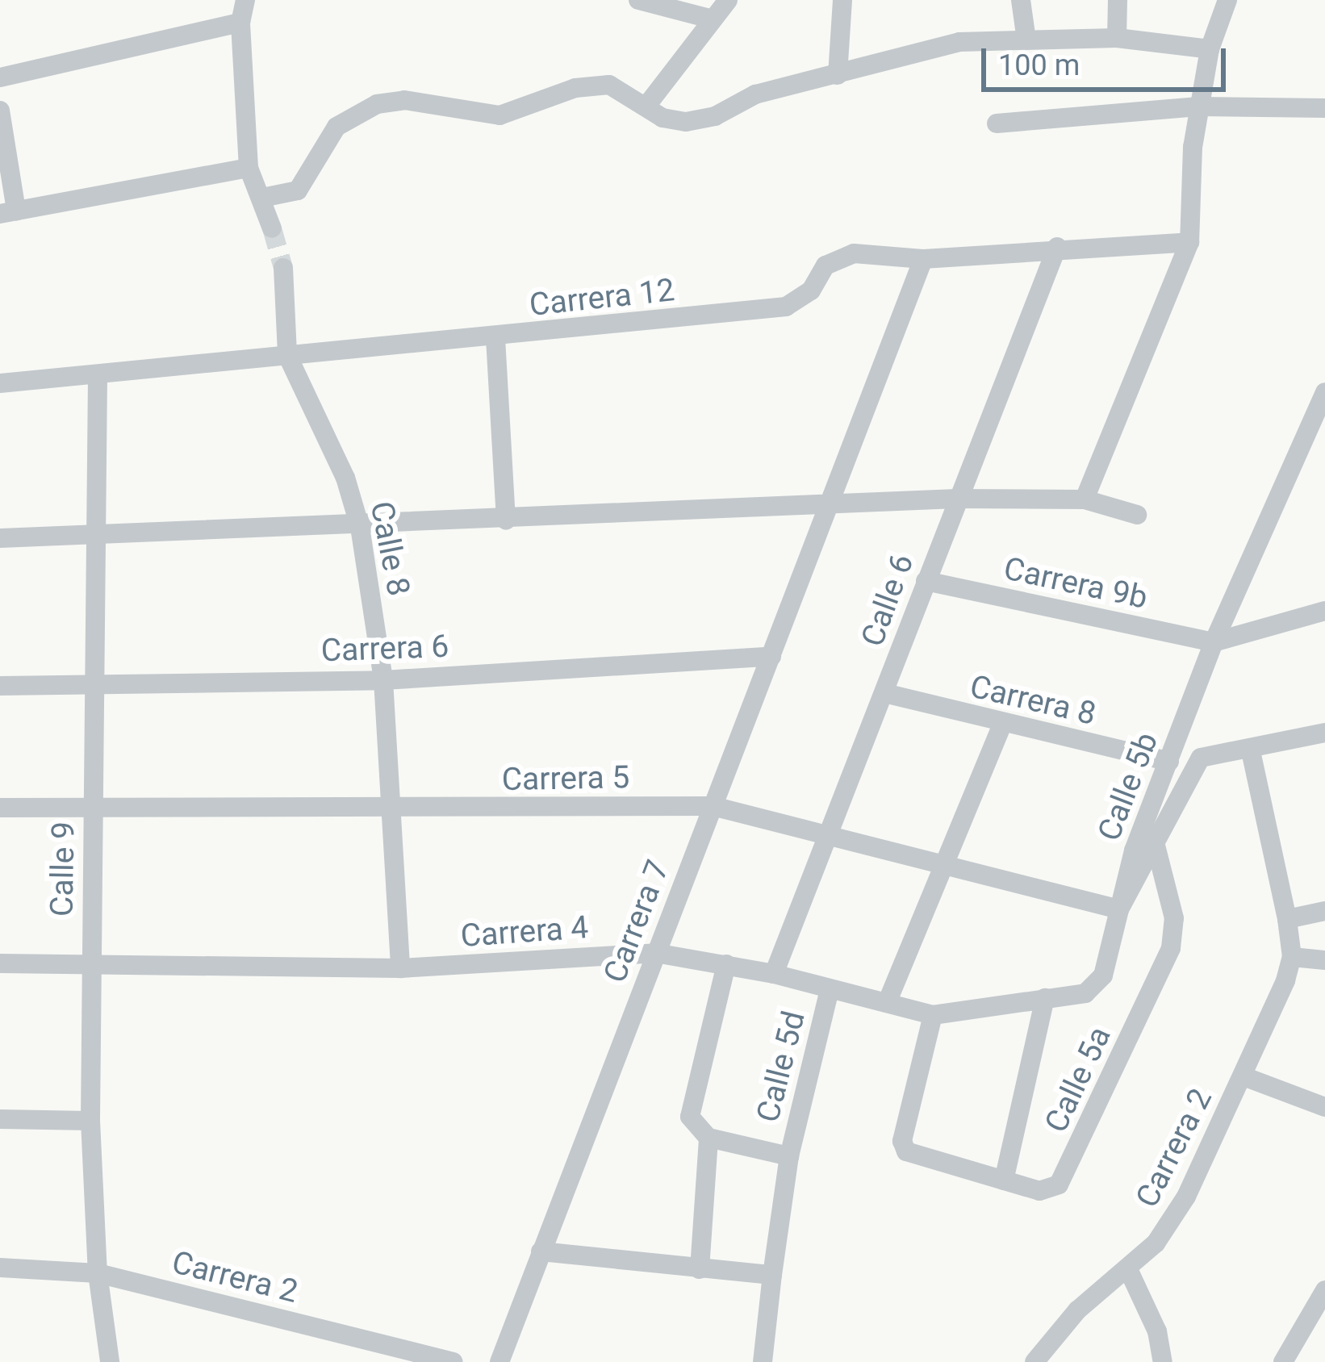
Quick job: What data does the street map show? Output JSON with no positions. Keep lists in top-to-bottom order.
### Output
{
  "streets": {
    "street": [
      "Carrera 12",
      "Calle 8",
      "Carrera 9b",
      "Calle 6",
      "Carrera 6",
      "Carrera 8",
      "Carrera 5",
      "Calle 5b",
      "Calle 9",
      "Carrera 7",
      "Carrera 4",
      "Calle 5d",
      "Calle 5a",
      "Carrera 2"
    ]
  },
  "crossings": [
    ["Carrera 12", "Calle 8"],
    ["Carrera 12", "Calle 6"],
    ["Carrera 12", "Calle 9"],
    ["Carrera 12", "Carrera 7"],
    ["Calle 8", "Carrera 6"],
    ["Calle 8", "Carrera 5"],
    ["Calle 8", "Carrera 4"],
    ["Carrera 9b", "Calle 6"],
    ["Carrera 9b", "Calle 5b"],
    ["Calle 6", "Carrera 8"],
    ["Calle 6", "Carrera 5"],
    ["Calle 6", "Carrera 4"],
    ["Carrera 6", "Calle 9"],
    ["Carrera 6", "Carrera 7"],
    ["Carrera 8", "Calle 5b"],
    ["Carrera 5", "Calle 5b"],
    ["Carrera 5", "Calle 9"],
    ["Carrera 5", "Carrera 7"],
    ["Calle 5b", "Carrera 4"],
    ["Calle 9", "Carrera 4"],
    ["Calle 9", "Carrera 2"],
    ["Carrera 7", "Carrera 4"],
    ["Carrera 4", "Calle 5d"],
    ["Carrera 4", "Calle 5a"]
  ],
  "scale_bar": "100 m"
}
